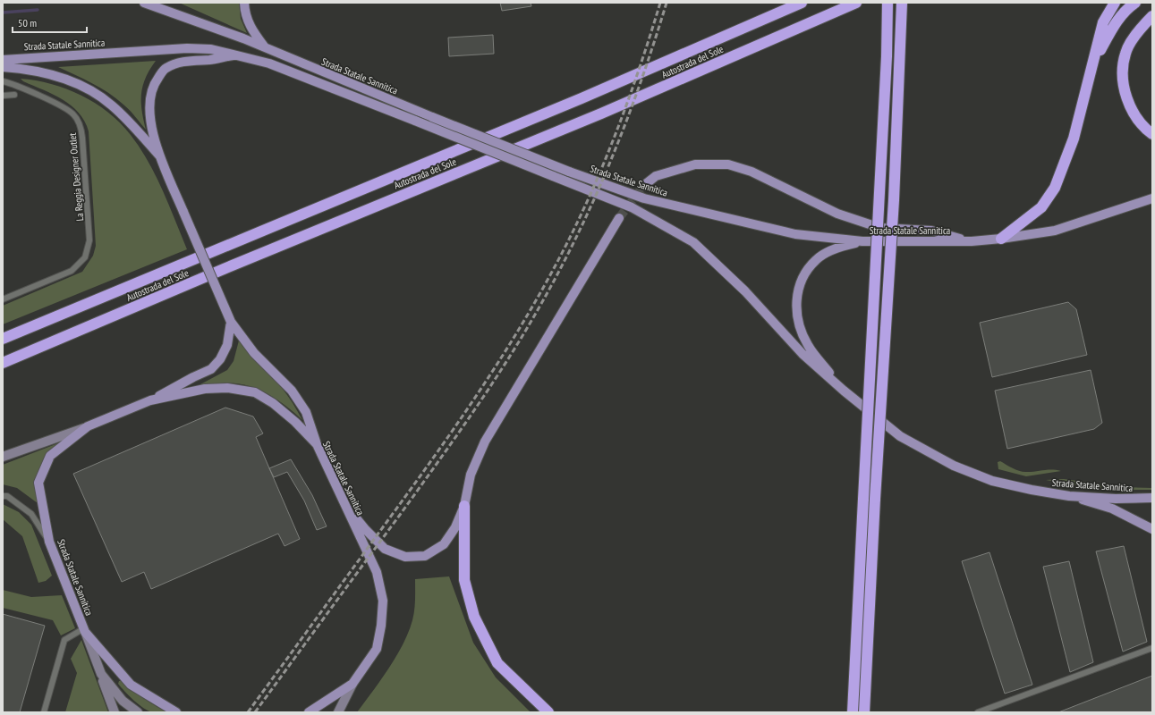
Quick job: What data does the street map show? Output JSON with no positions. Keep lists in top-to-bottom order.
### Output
{
  "streets": {
    "highway": ["Autostrada del Sole"],
    "main road": ["Strada Statale Sannitica"],
    "lane": ["La Reggia Designer Outlet"]
  },
  "scale_bar": "50 m"
}
